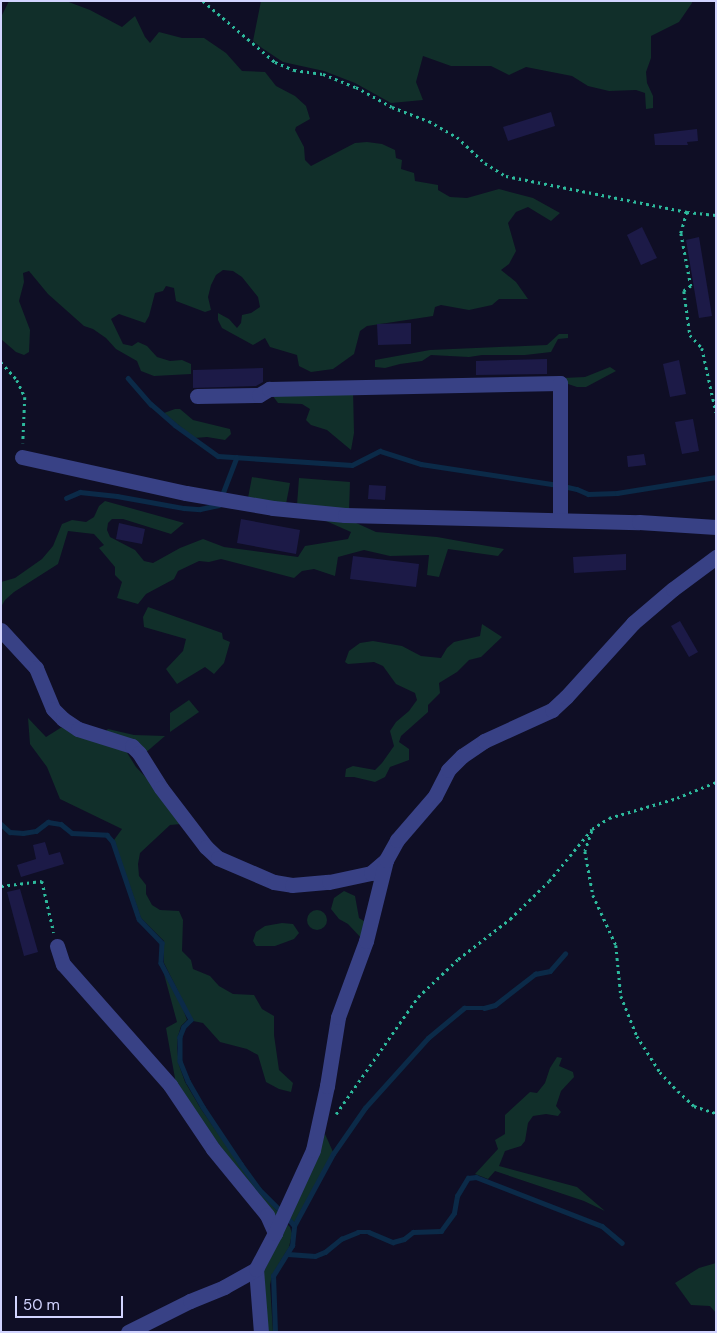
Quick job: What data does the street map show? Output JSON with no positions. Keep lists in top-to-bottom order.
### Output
{
  "scale_bar": "50 m"
}
